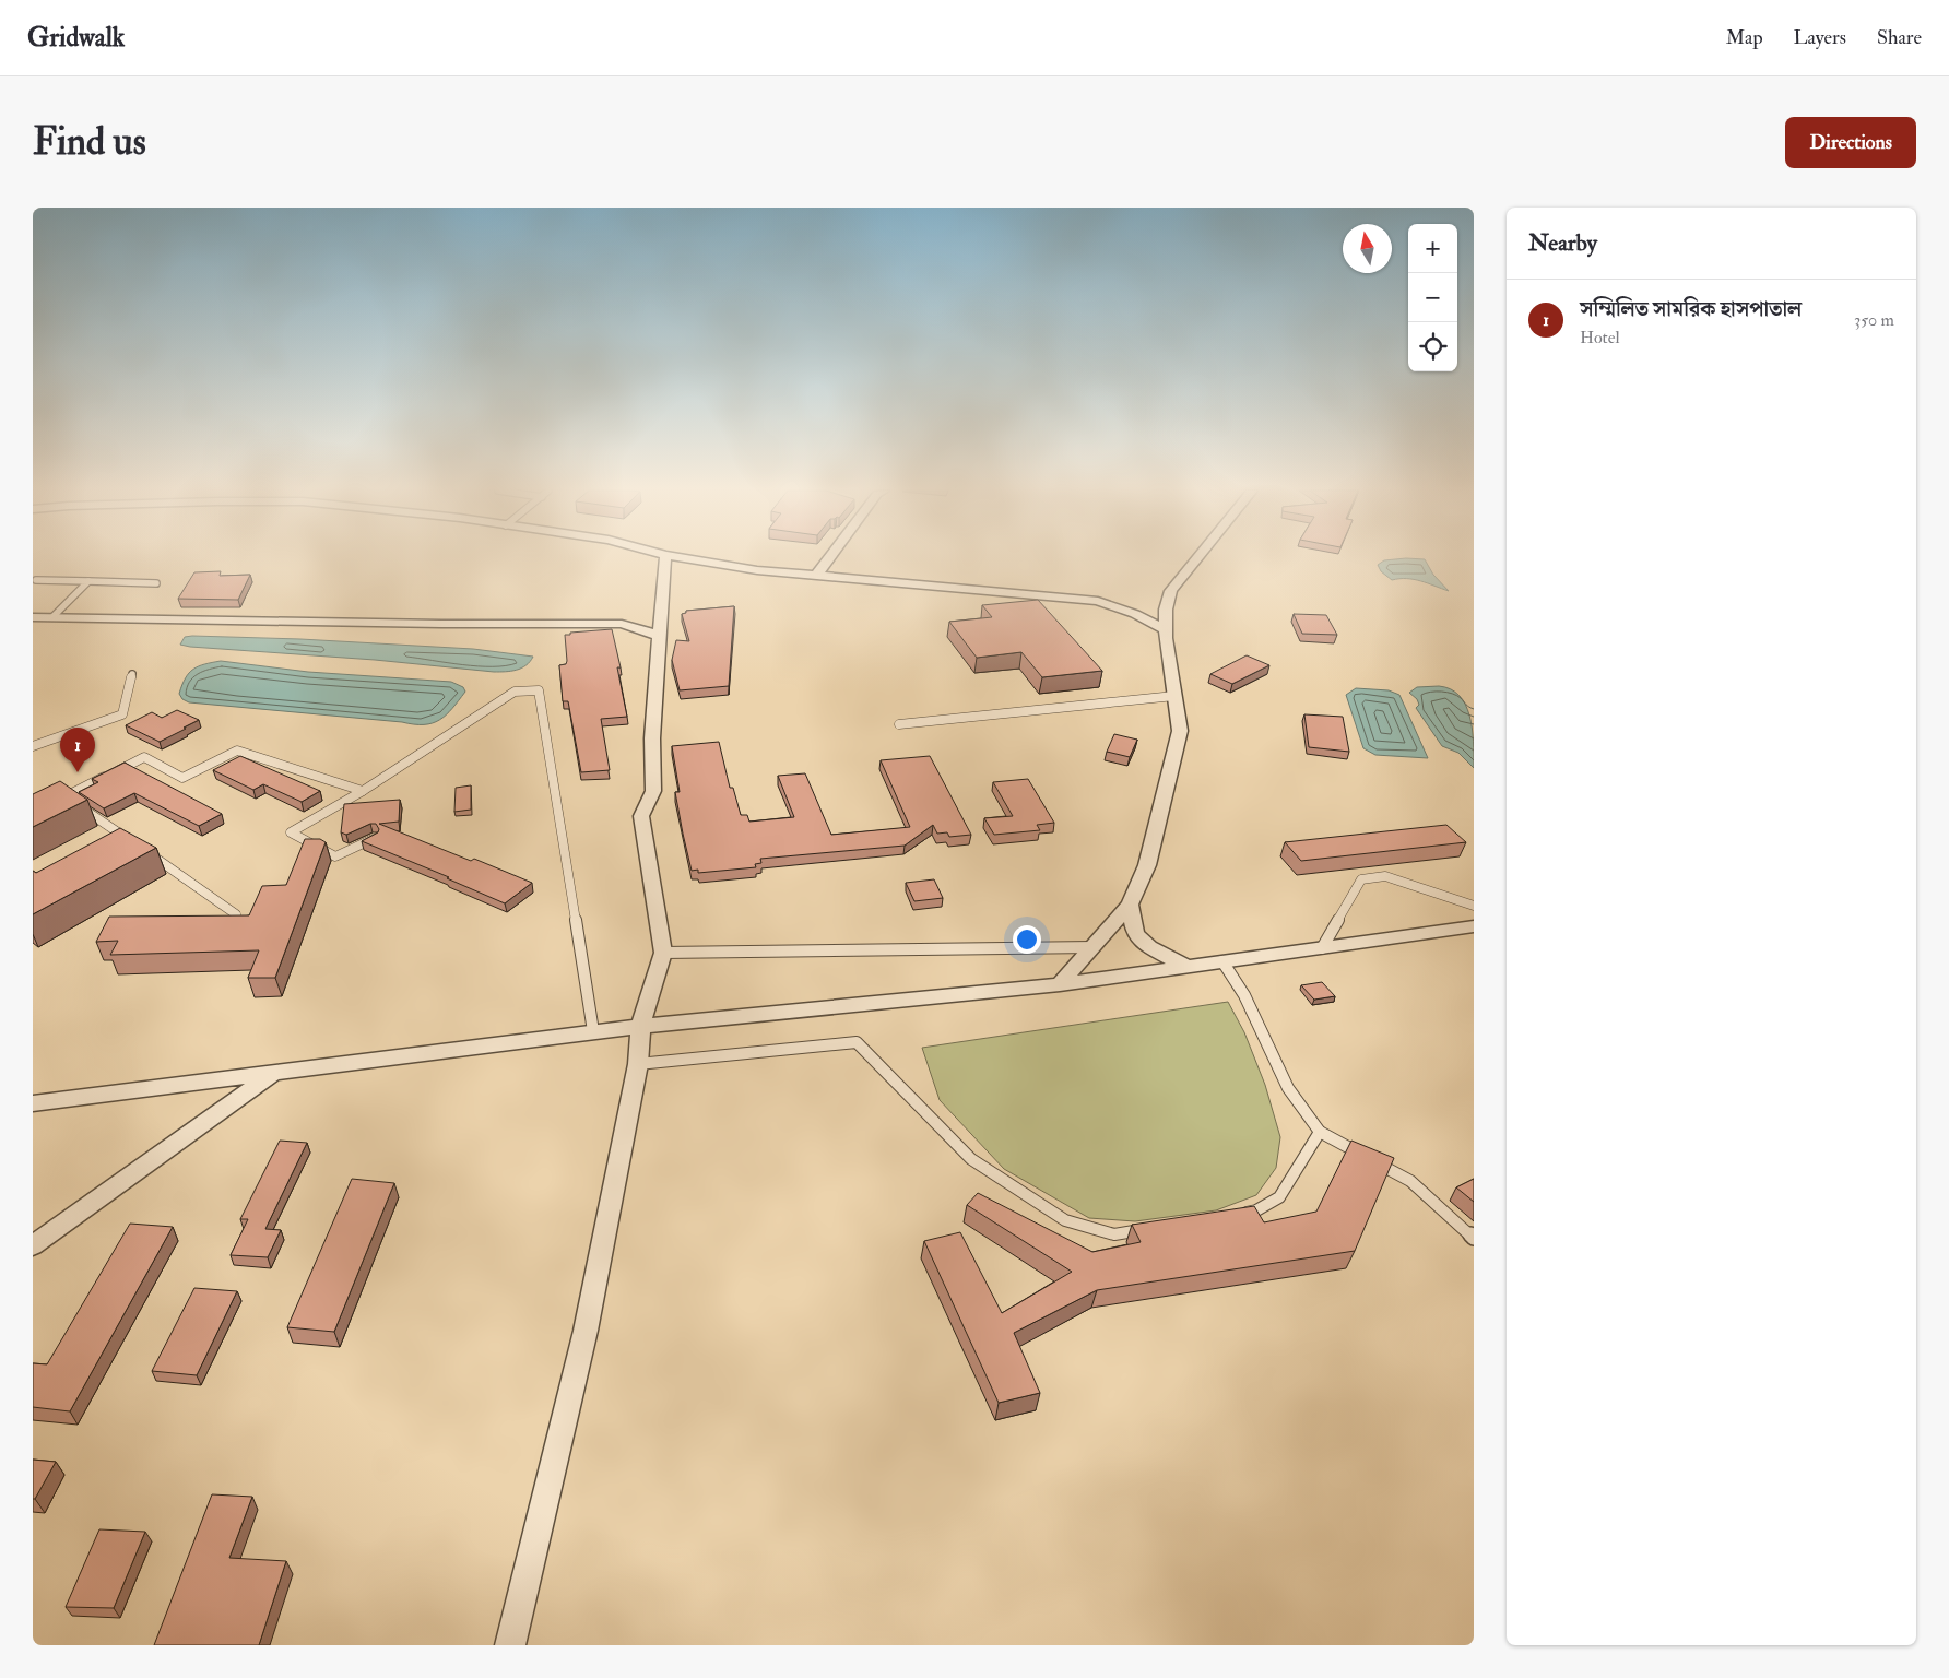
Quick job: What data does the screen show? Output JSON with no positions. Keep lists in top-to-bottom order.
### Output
{
  "north": "top",
  "page": {
    "header": "Gridwalk",
    "nav": ["Map", "Layers", "Share"],
    "buttons": "Directions",
    "title": "Find us",
    "heading": "Nearby",
    "map_buttons": ["+", "−"],
    "list": [
      {
        "mark": "1",
        "name": "সম্মিলিত সামরিক হাসপাতাল",
        "note": "Hotel",
        "value": "350 m"
      }
    ],
    "pins": "1"
  }
}
